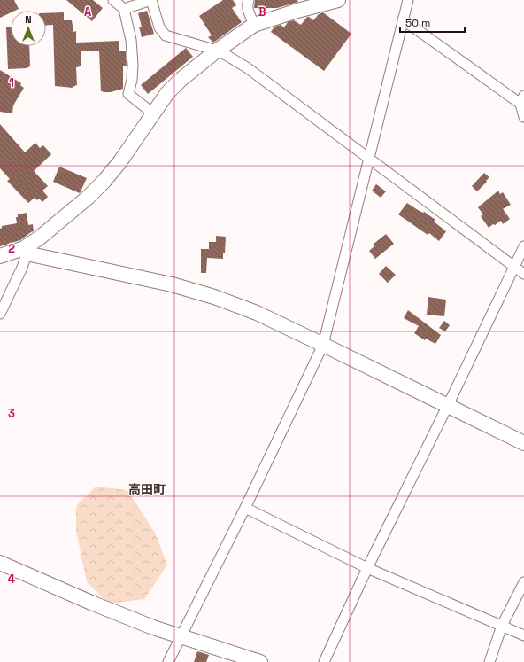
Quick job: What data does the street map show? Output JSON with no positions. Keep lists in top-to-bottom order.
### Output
{
  "districts": ["高田町"],
  "scale_bar": "50 m",
  "north": "top",
  "grid": {
    "columns": ["A", "B"],
    "rows": [
      "1",
      "2",
      "3",
      "4"
    ]
  }
}
